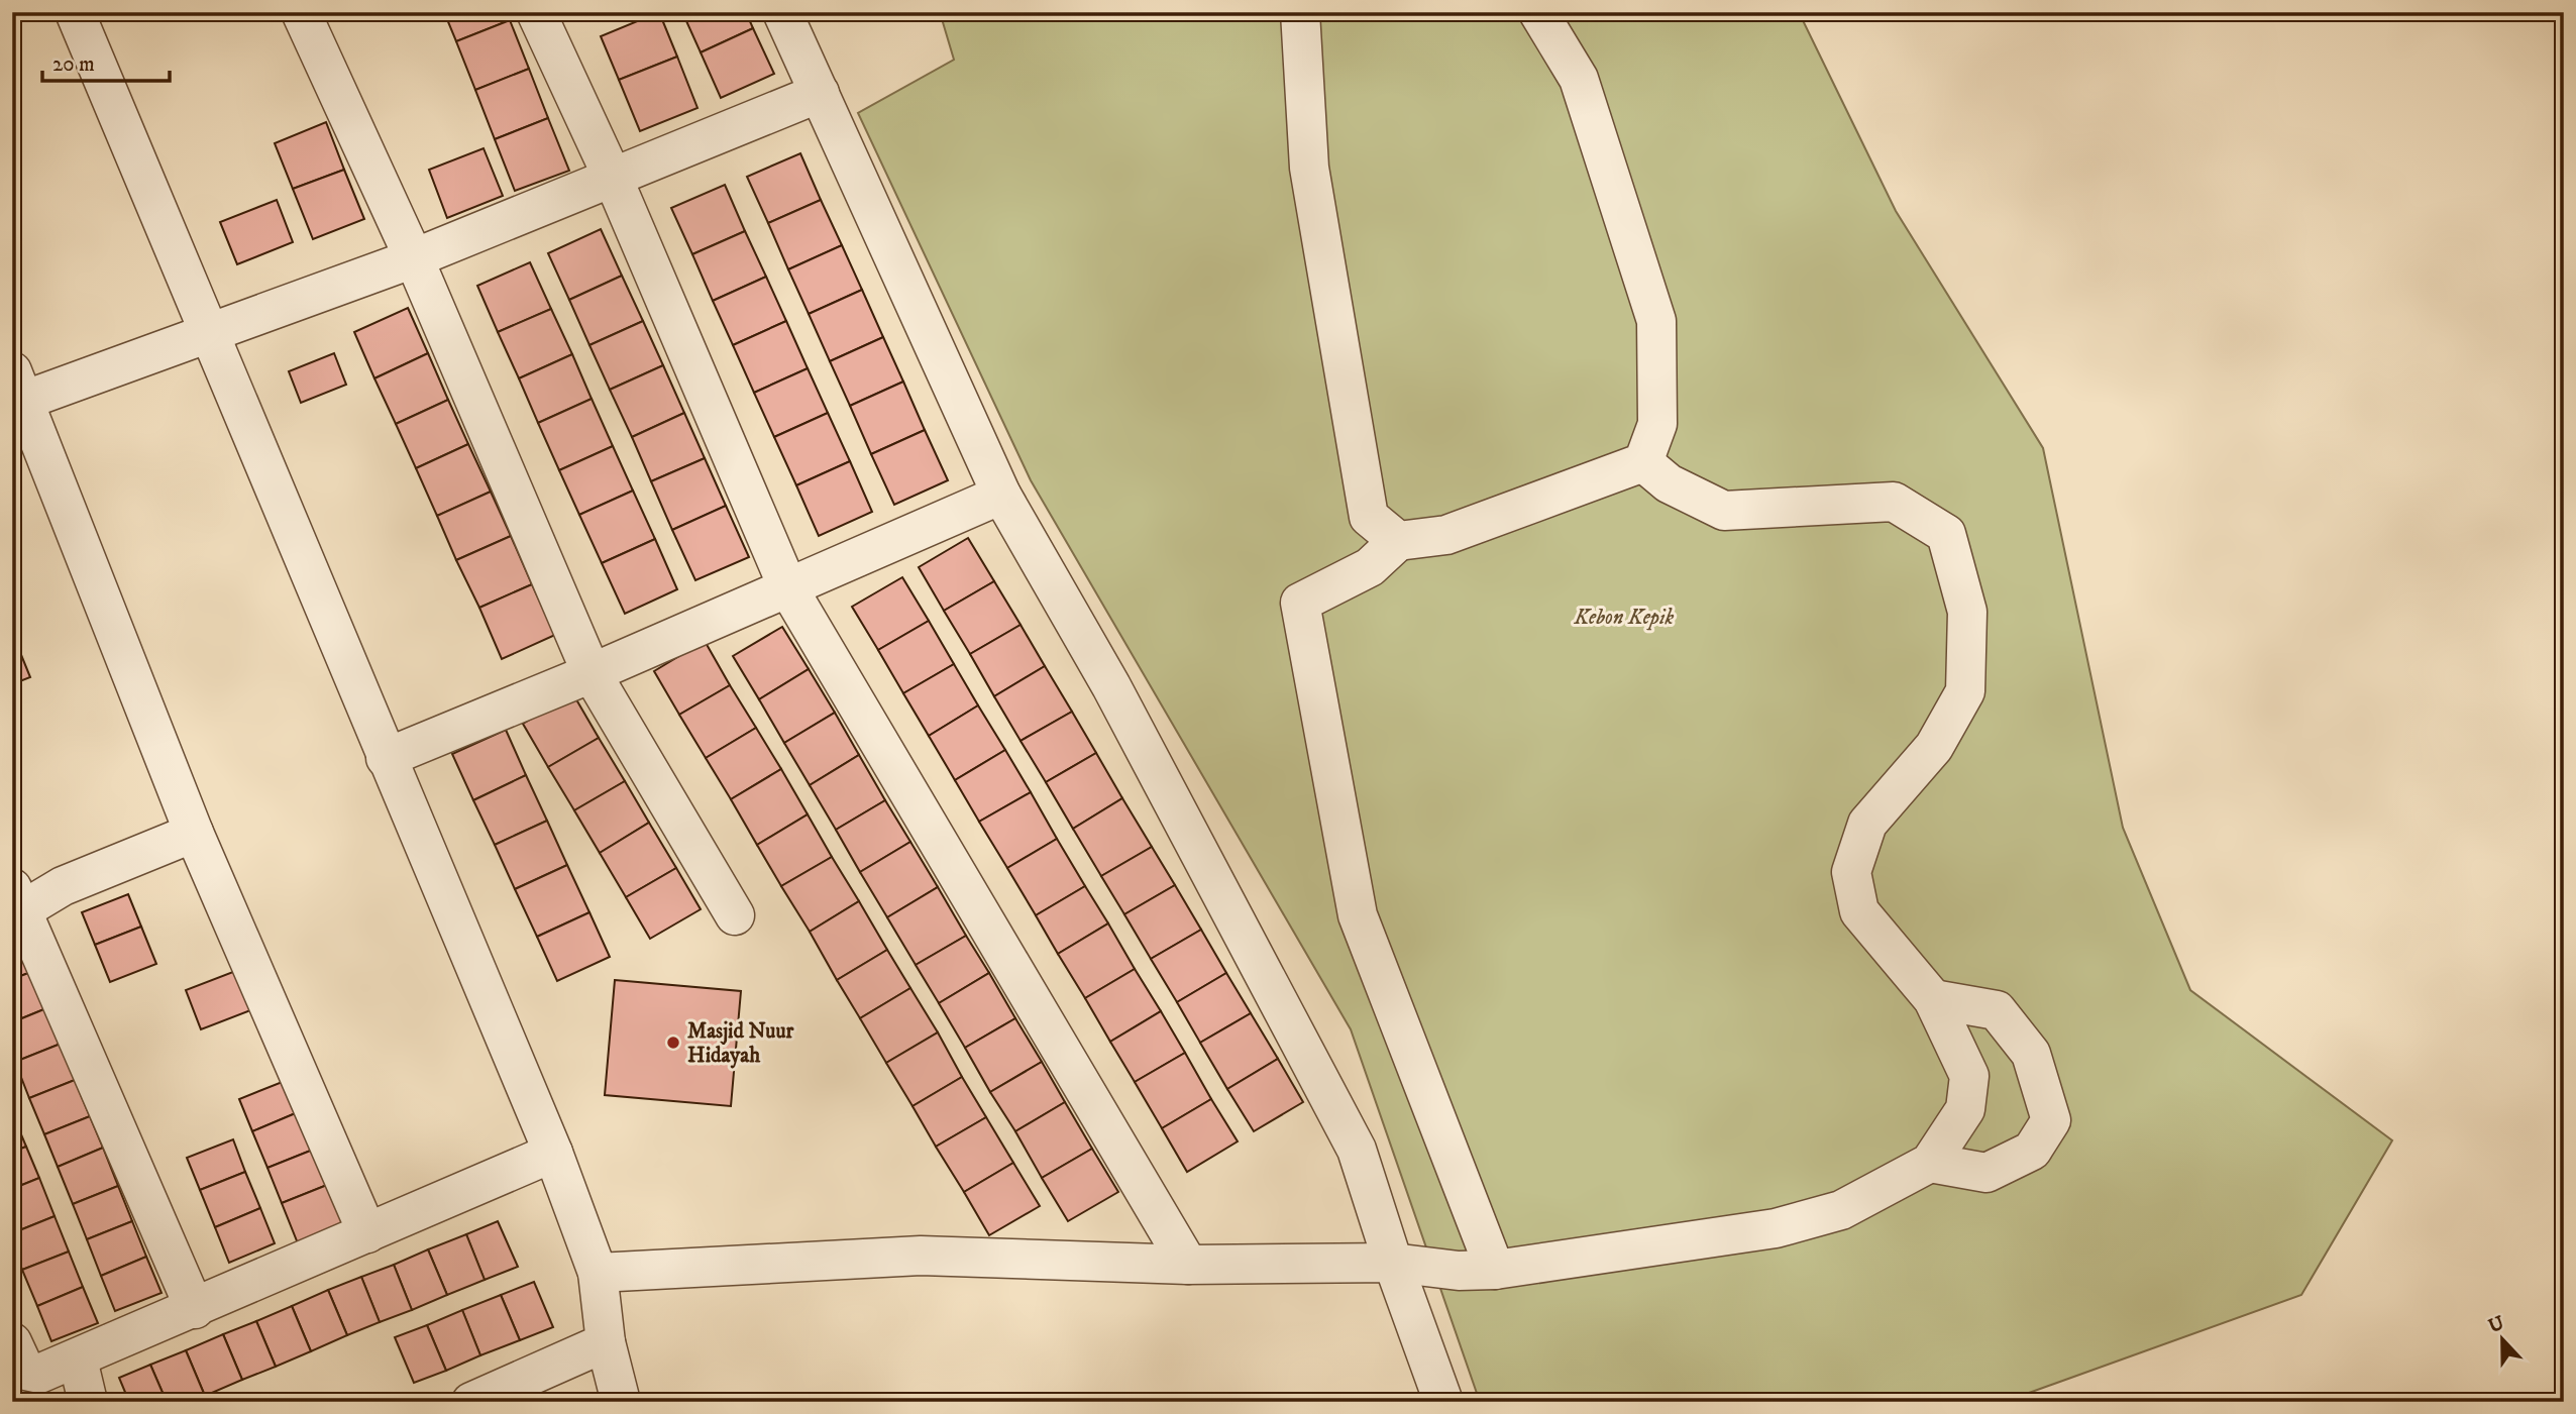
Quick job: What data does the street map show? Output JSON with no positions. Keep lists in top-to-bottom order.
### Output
{
  "parks": ["Kebon Kepik"],
  "places": ["Masjid Nuur Hidayah"],
  "scale_bar": "20 m",
  "north": "top"
}
